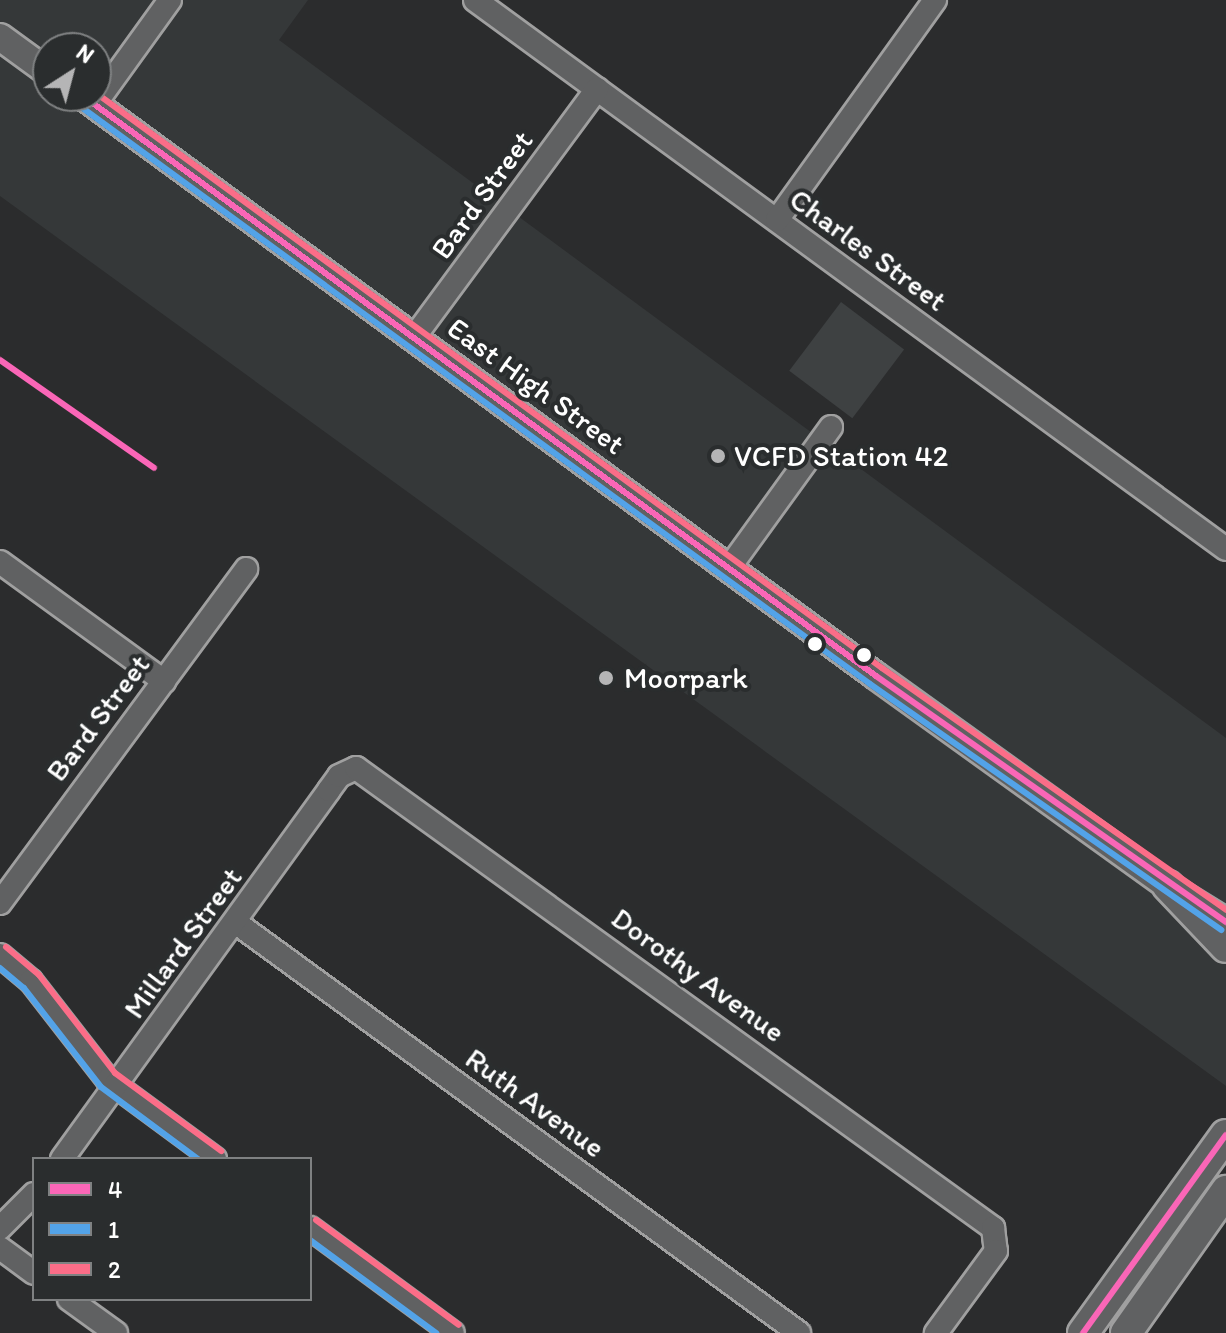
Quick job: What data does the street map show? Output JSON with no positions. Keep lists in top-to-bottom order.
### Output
{
  "streets": {
    "street": [
      "Bard Street",
      "Charles Street",
      "East High Street",
      "Millard Street",
      "Dorothy Avenue",
      "Ruth Avenue"
    ]
  },
  "crossings": [
    ["Bard Street", "Charles Street"],
    ["Bard Street", "East High Street"],
    ["Millard Street", "Dorothy Avenue"],
    ["Millard Street", "Ruth Avenue"]
  ],
  "places": ["VCFD Station 42", "Moorpark"],
  "lines": ["transit line 2", "transit line 4", "transit line 1"],
  "legend": ["4", "1", "2"],
  "north": "top right"
}
